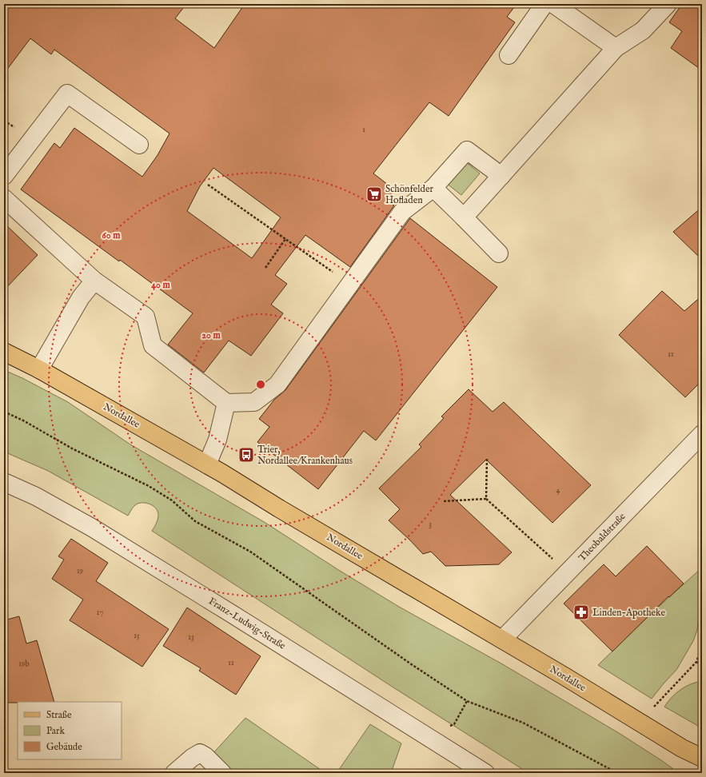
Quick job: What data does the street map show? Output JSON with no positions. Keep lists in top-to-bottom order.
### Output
{
  "streets": {
    "main road": ["Nordallee"],
    "street": ["Theobaldstraße", "Franz-Ludwig-Straße"]
  },
  "crossings": [
    ["Nordallee", "Theobaldstraße"]
  ],
  "places": {
    "supermarket": ["Schönfelder Hofladen"],
    "bus stop": ["Trier, Nordallee/Krankenhaus"],
    "pharmacy": ["Linden-Apotheke"]
  },
  "house_numbers": [
    "1",
    "11",
    "4",
    "3",
    "19",
    "17",
    "15",
    "13",
    "11",
    "19b"
  ],
  "legend": ["Straße", "Park", "Gebäude"],
  "rings": ["60 m", "40 m", "20 m"]
}
